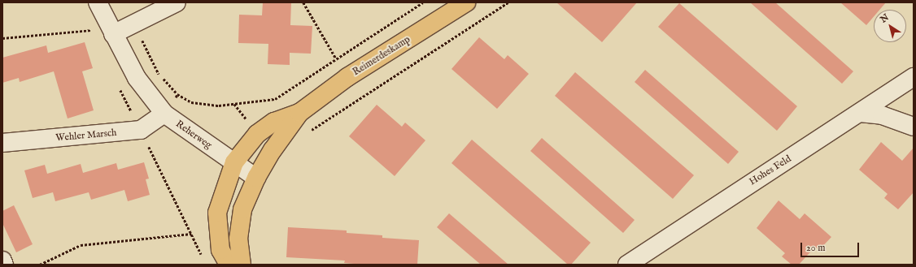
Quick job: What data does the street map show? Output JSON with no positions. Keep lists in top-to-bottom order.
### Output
{
  "streets": {
    "main road": ["Reimerdeskamp"],
    "street": ["Reherweg", "Wehler Marsch", "Hohes Feld"]
  },
  "crossings": [
    ["Reimerdeskamp", "Reherweg"],
    ["Reherweg", "Wehler Marsch"]
  ],
  "scale_bar": "20 m",
  "north": "top left"
}
